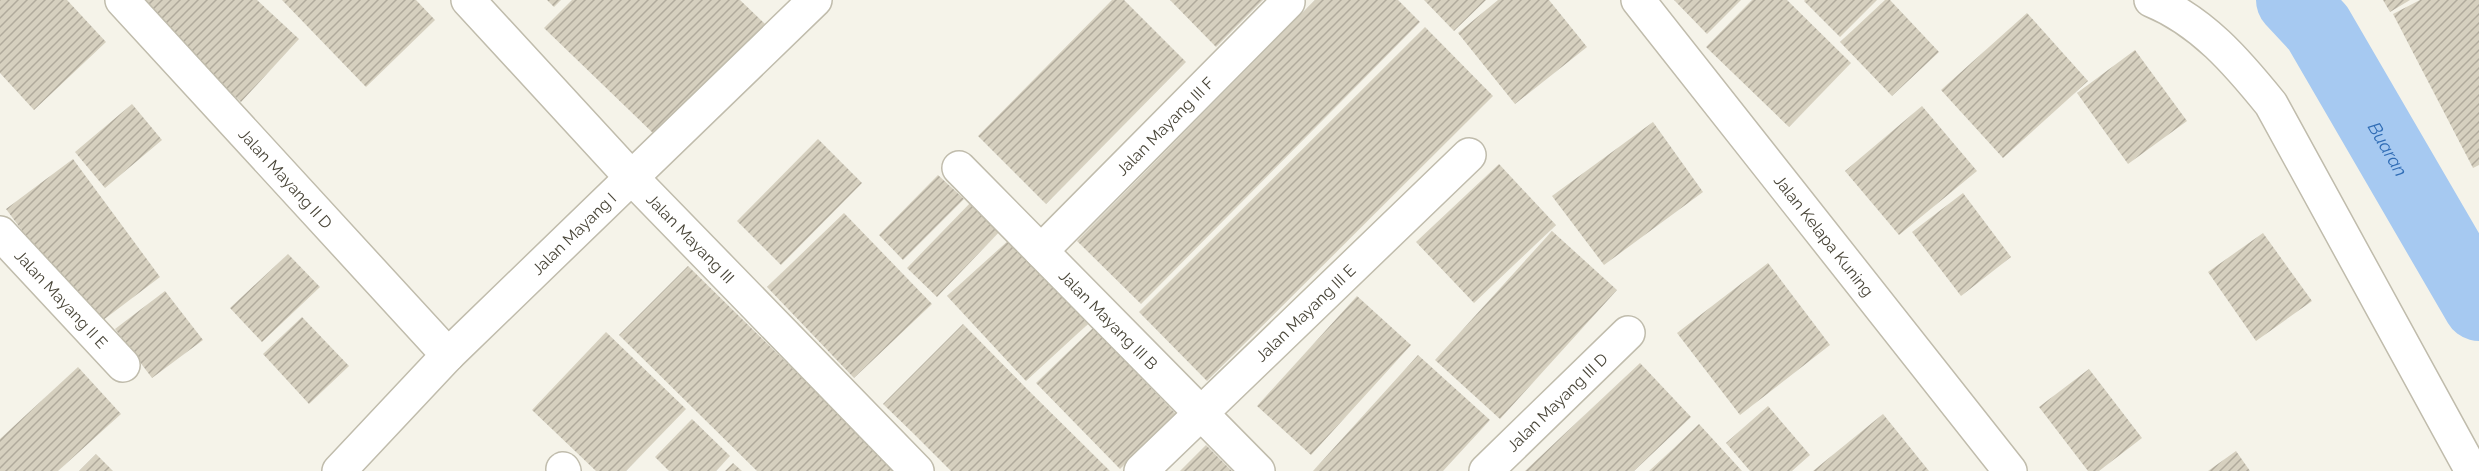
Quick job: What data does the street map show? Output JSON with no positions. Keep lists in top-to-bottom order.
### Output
{
  "streets": {
    "street": [
      "Jalan Mayang III F",
      "Jalan Mayang II D",
      "Jalan Mayang I",
      "Jalan Kelapa Kuning",
      "Jalan Mayang III",
      "Jalan Mayang II E",
      "Jalan Mayang III E",
      "Jalan Mayang III B",
      "Jalan Mayang III D"
    ]
  },
  "crossings": [
    ["Jalan Mayang III F", "Jalan Mayang III B"],
    ["Jalan Mayang II D", "Jalan Mayang I"],
    ["Jalan Mayang I", "Jalan Mayang III"],
    ["Jalan Mayang III E", "Jalan Mayang III B"]
  ],
  "water": ["Buaran"]
}
